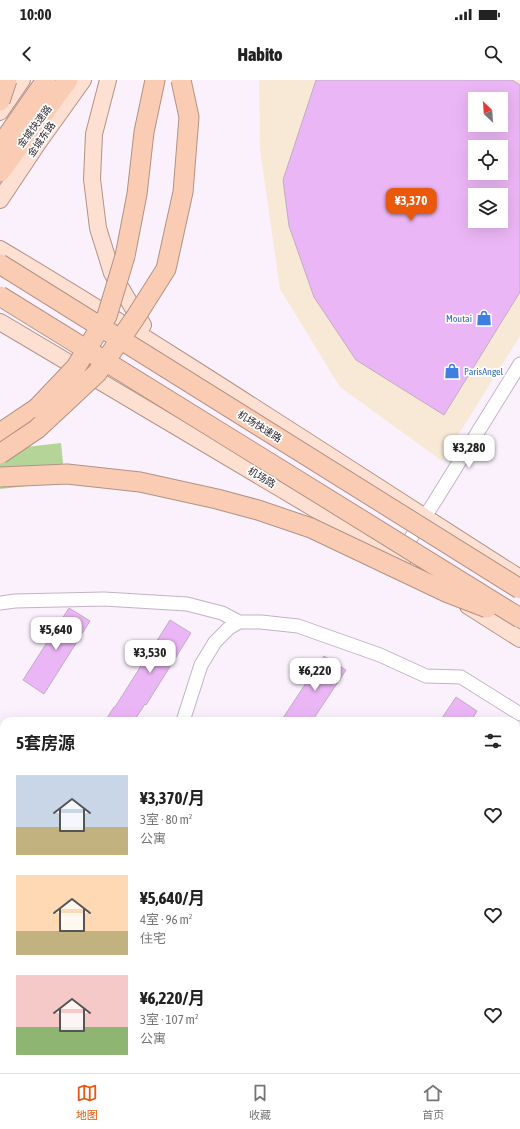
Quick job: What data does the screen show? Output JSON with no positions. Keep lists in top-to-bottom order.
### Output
{
  "streets": {
    "highway": ["金城快速路", "机场快速路"],
    "main road": ["金城东路", "机场路"]
  },
  "places": {
    "shop": ["Moutai", "ParisAngel"]
  },
  "north": "top left",
  "page": {
    "status": "10:00",
    "header": "Habito",
    "price": [
      "¥3,370",
      "¥3,280",
      "¥5,640",
      "¥3,530",
      "¥6,220"
    ],
    "heading": "5套房源",
    "list": [
      {
        "name": "¥3,370/月",
        "note": "3室 · 80 m² · 公寓"
      },
      {
        "name": "¥5,640/月",
        "note": "4室 · 96 m² · 住宅"
      },
      {
        "name": "¥6,220/月",
        "note": "3室 · 107 m² · 公寓"
      }
    ],
    "tabs": ["地图", "收藏", "首页"]
  }
}
